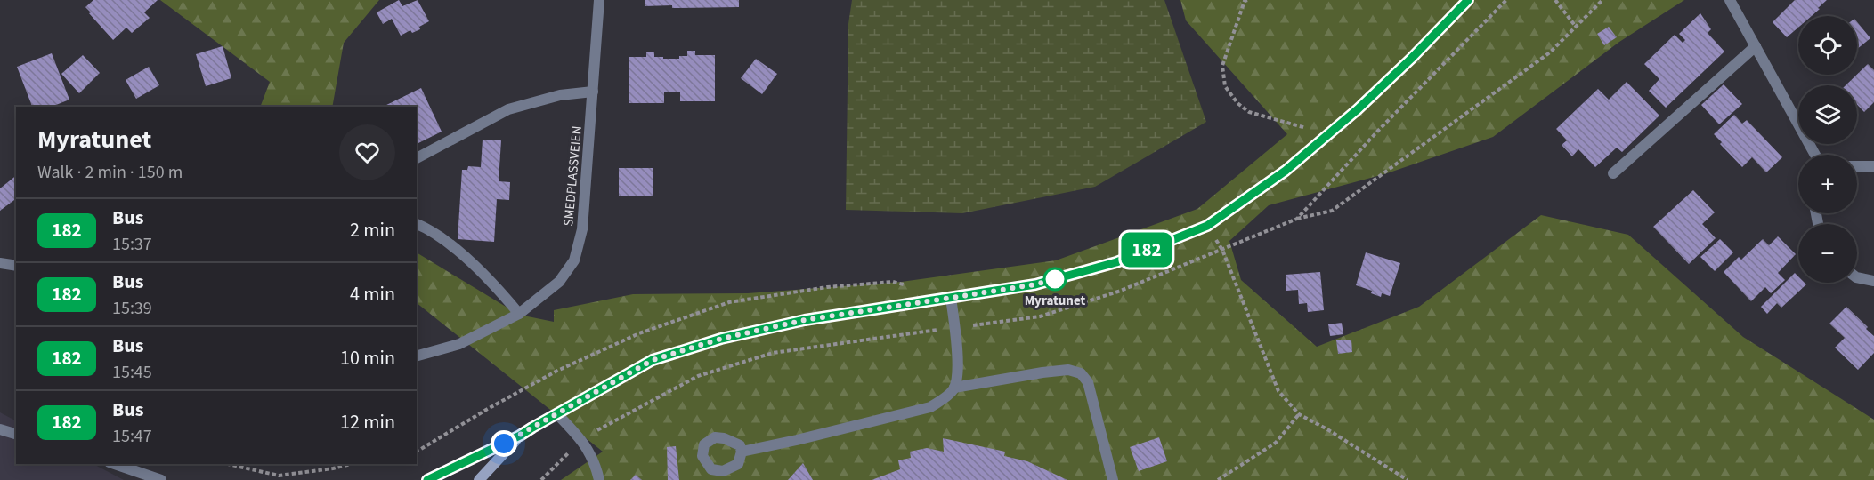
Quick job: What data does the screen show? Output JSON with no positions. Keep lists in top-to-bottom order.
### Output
{
  "streets": {
    "street": ["SMEDPLASSVEIEN"]
  },
  "places": ["Myratunet"],
  "lines": ["bus line 182"],
  "page": {
    "on_map": "182",
    "map_buttons": ["+", "−"],
    "heading": ["Myratunet", "Walk · 2 min · 150 m"],
    "list": [
      {
        "mark": "182",
        "name": "Bus",
        "note": "15:37",
        "value": "2 min"
      },
      {
        "mark": "182",
        "name": "Bus",
        "note": "15:39",
        "value": "4 min"
      },
      {
        "mark": "182",
        "name": "Bus",
        "note": "15:45",
        "value": "10 min"
      },
      {
        "mark": "182",
        "name": "Bus",
        "note": "15:47",
        "value": "12 min"
      }
    ]
  }
}
